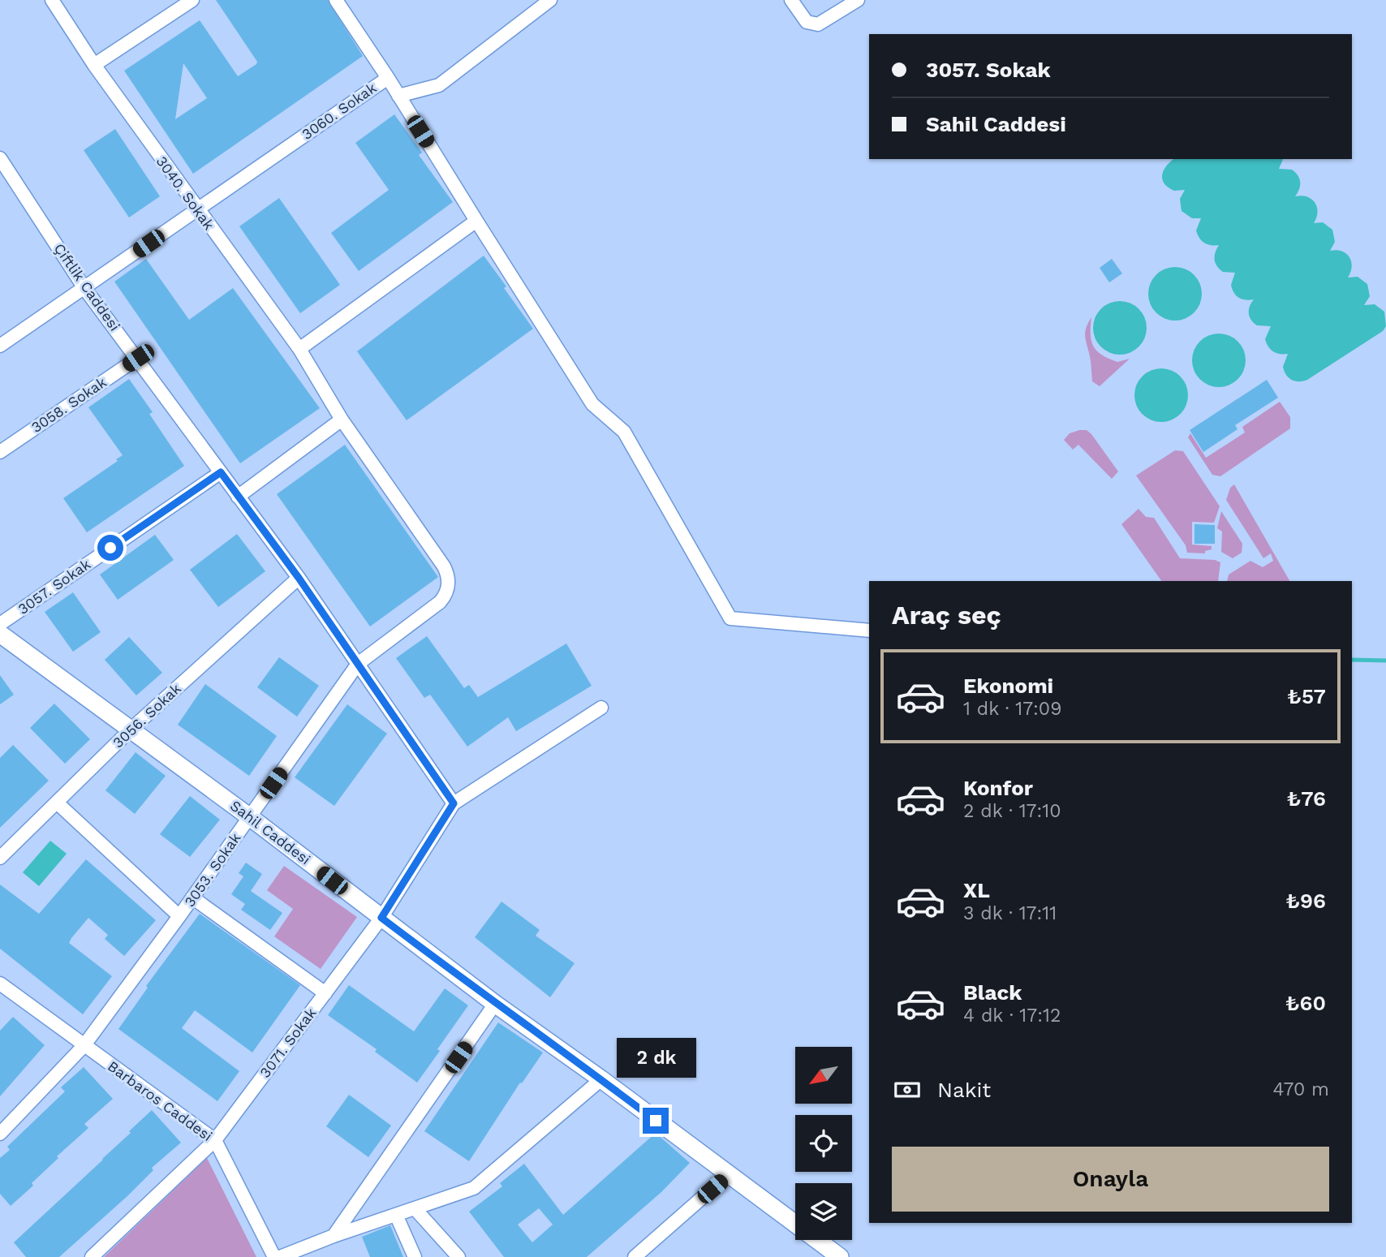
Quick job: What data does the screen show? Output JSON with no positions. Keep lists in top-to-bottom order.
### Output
{
  "streets": {
    "street": [
      "3060. Sokak",
      "3040. Sokak",
      "Çiftlik Caddesi",
      "3058. Sokak",
      "3057. Sokak",
      "3056. Sokak",
      "Sahil Caddesi",
      "3053. Sokak",
      "3071. Sokak",
      "Barbaros Caddesi"
    ]
  },
  "crossings": [
    ["3060. Sokak", "3040. Sokak"],
    ["3060. Sokak", "Çiftlik Caddesi"],
    ["3040. Sokak", "Çiftlik Caddesi"],
    ["3040. Sokak", "3053. Sokak"],
    ["Çiftlik Caddesi", "3058. Sokak"],
    ["Çiftlik Caddesi", "3057. Sokak"],
    ["Çiftlik Caddesi", "3056. Sokak"],
    ["Çiftlik Caddesi", "3053. Sokak"],
    ["Çiftlik Caddesi", "3071. Sokak"],
    ["3056. Sokak", "Sahil Caddesi"],
    ["Sahil Caddesi", "3053. Sokak"],
    ["Sahil Caddesi", "3071. Sokak"],
    ["3053. Sokak", "Barbaros Caddesi"],
    ["3071. Sokak", "Barbaros Caddesi"]
  ],
  "north": "bottom left",
  "page": {
    "banner": ["3057. Sokak", "Sahil Caddesi"],
    "heading": "Araç seç",
    "list": [
      {
        "name": "Ekonomi",
        "note": "1 dk · 17:09",
        "value": "₺57"
      },
      {
        "name": "Konfor",
        "note": "2 dk · 17:10",
        "value": "₺76"
      },
      {
        "name": "XL",
        "note": "3 dk · 17:11",
        "value": "₺96"
      },
      {
        "name": "Black",
        "note": "4 dk · 17:12",
        "value": "₺60"
      }
    ],
    "bubble": "2 dk",
    "pay": ["Nakit", "470 m"],
    "buttons": "Onayla"
  }
}
